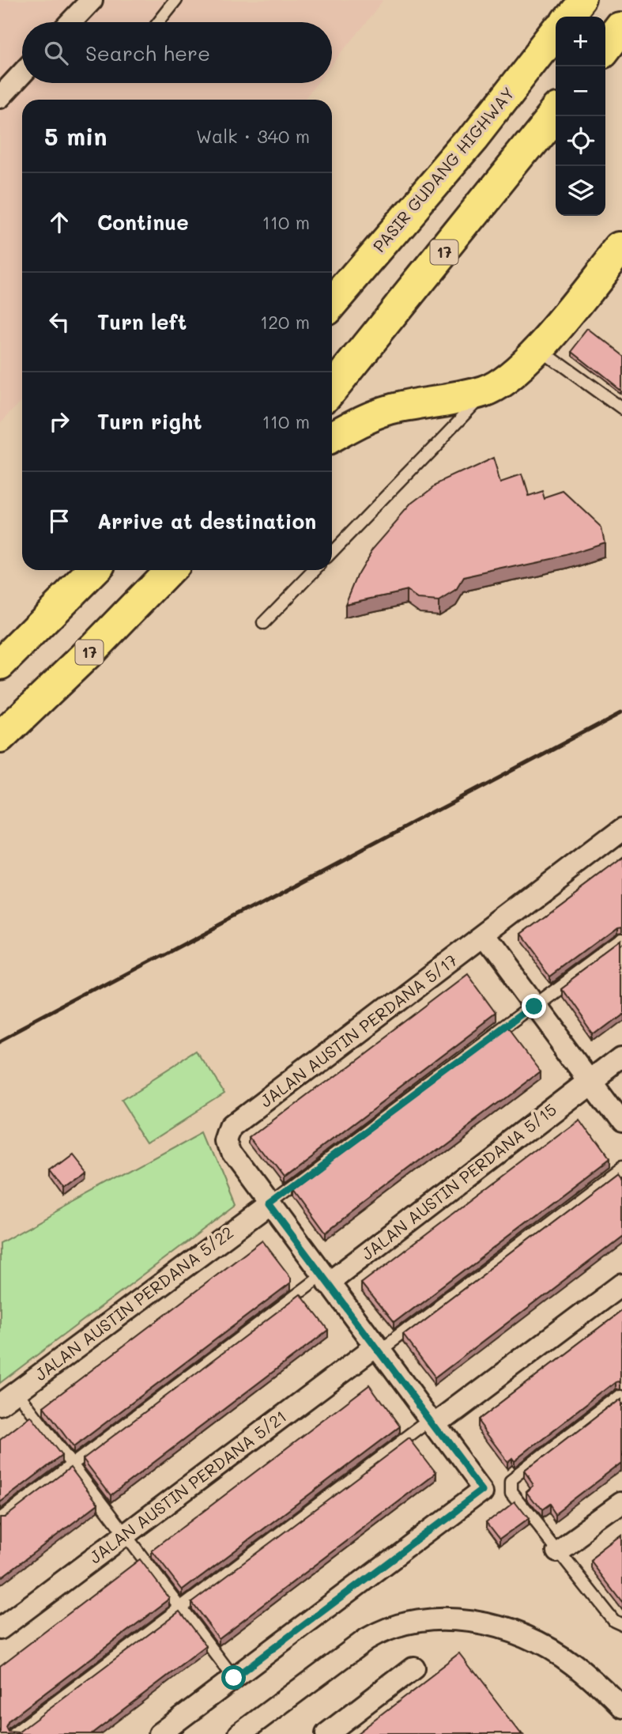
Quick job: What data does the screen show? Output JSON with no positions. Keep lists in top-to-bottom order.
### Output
{
  "streets": {
    "highway": ["PASIR GUDANG HIGHWAY", "17"],
    "street": [
      "JALAN AUSTIN PERDANA 5/17",
      "JALAN AUSTIN PERDANA 5/15",
      "JALAN AUSTIN PERDANA 5/22",
      "JALAN AUSTIN PERDANA 5/21"
    ]
  },
  "crossings": [
    ["JALAN AUSTIN PERDANA 5/17", "JALAN AUSTIN PERDANA 5/22"]
  ],
  "page": {
    "map_buttons": ["+", "−"],
    "search": "Search here",
    "heading": ["5 min", "Walk · 340 m"],
    "list": [
      ["Continue", "110 m"],
      ["Turn left", "120 m"],
      ["Turn right", "110 m"],
      "Arrive at destination"
    ]
  }
}
